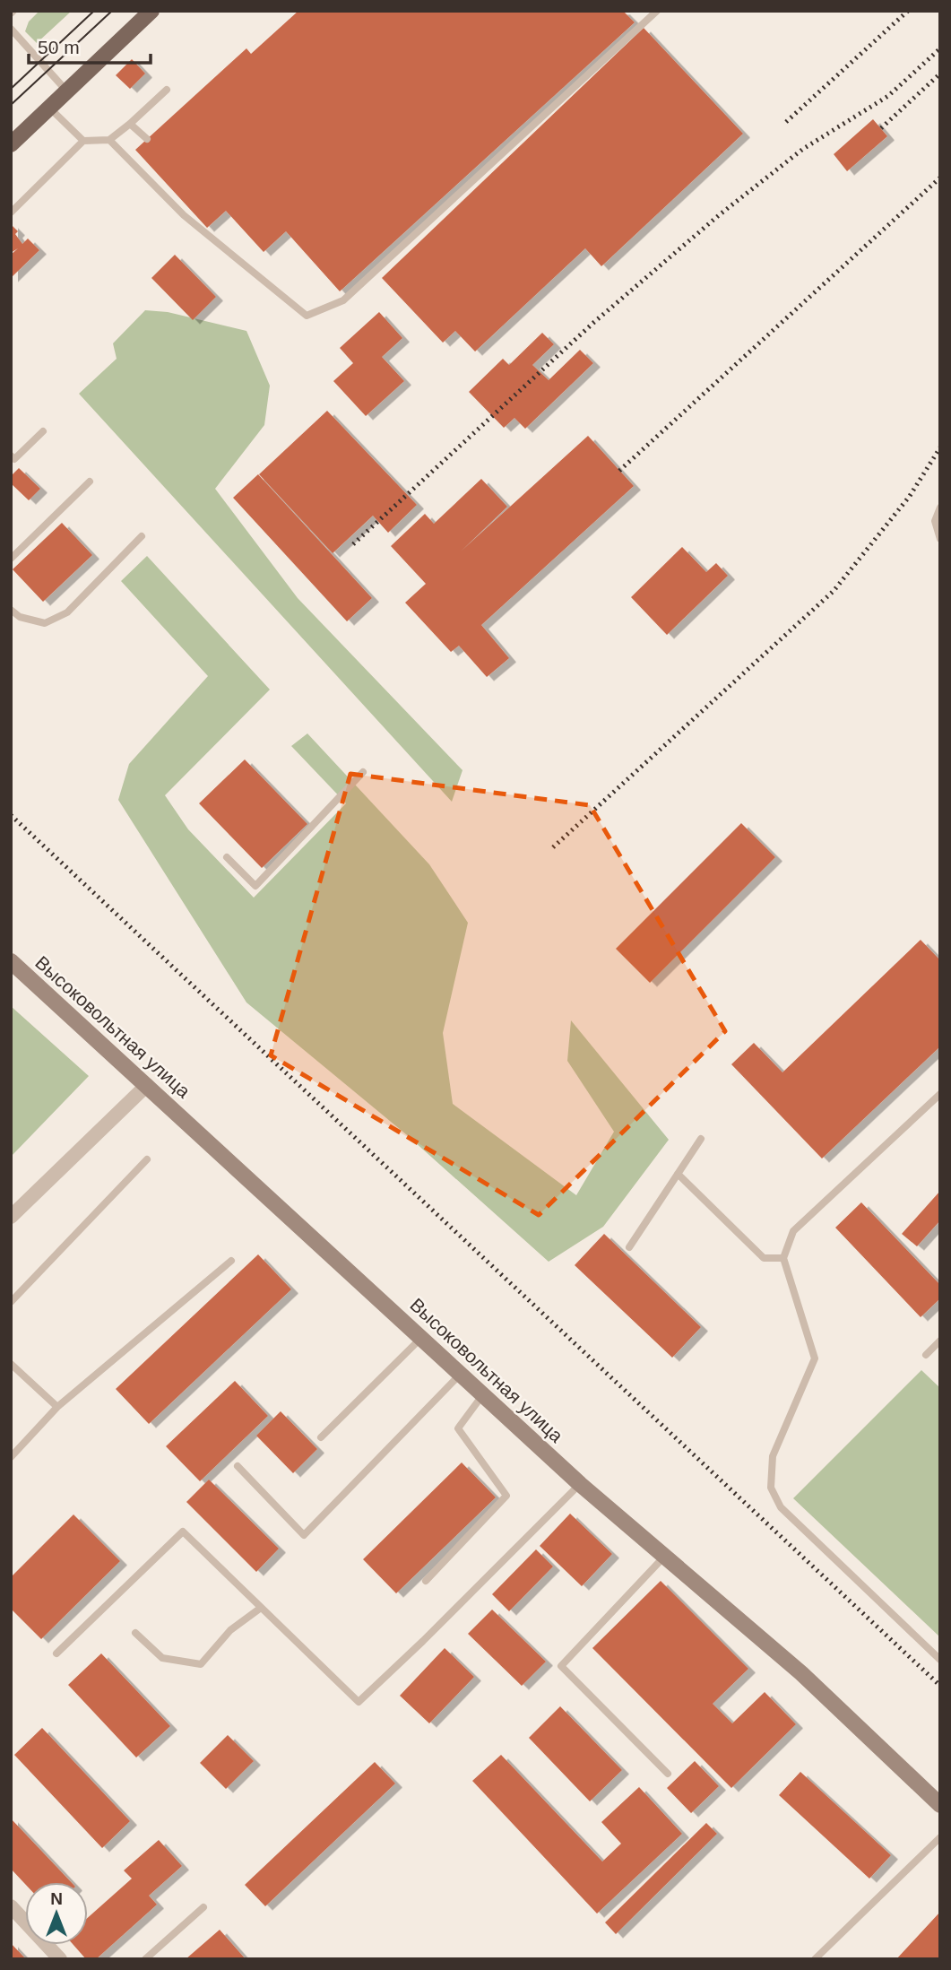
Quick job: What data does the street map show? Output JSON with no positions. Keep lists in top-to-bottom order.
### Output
{
  "streets": {
    "main road": ["Высоковольтная улица"]
  },
  "scale_bar": "50 m",
  "north": "top"
}
